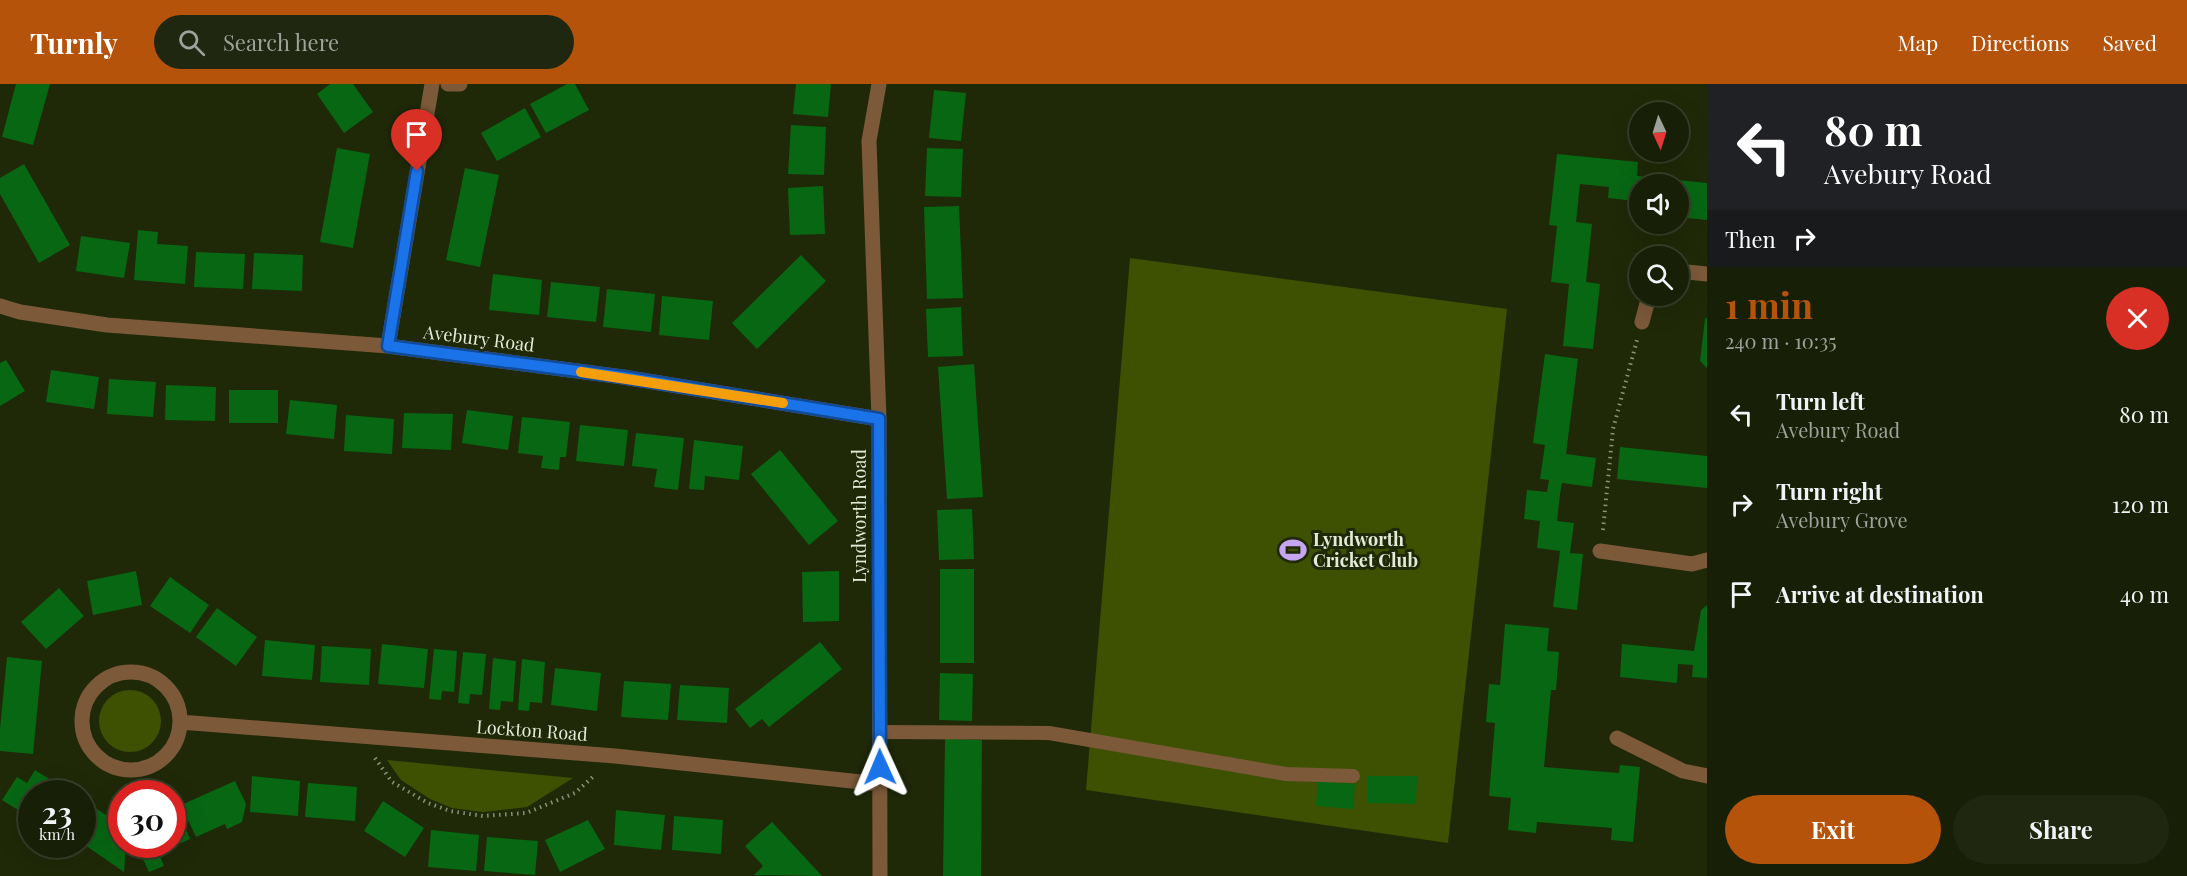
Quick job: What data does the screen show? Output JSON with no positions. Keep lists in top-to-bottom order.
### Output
{
  "streets": {
    "street": ["Avebury Road", "Lyndworth Road", "Lockton Road"]
  },
  "crossings": [
    ["Avebury Road", "Lyndworth Road"],
    ["Lyndworth Road", "Lockton Road"]
  ],
  "places": {
    "sports": ["Lyndworth Cricket Club"]
  },
  "north": "bottom",
  "page": {
    "header": "Turnly",
    "search": "Search here",
    "nav": ["Map", "Directions", "Saved"],
    "turn": ["80 m", "Avebury Road"],
    "then": "Then",
    "heading": ["1 min", "240 m · 10:35"],
    "list": [
      {
        "name": "Turn left",
        "note": "Avebury Road",
        "value": "80 m"
      },
      {
        "name": "Turn right",
        "note": "Avebury Grove",
        "value": "120 m"
      },
      {
        "name": "Arrive at destination",
        "value": "40 m"
      }
    ],
    "speed": "23 km/h",
    "limit": "30",
    "buttons": ["Exit", "Share"]
  }
}
